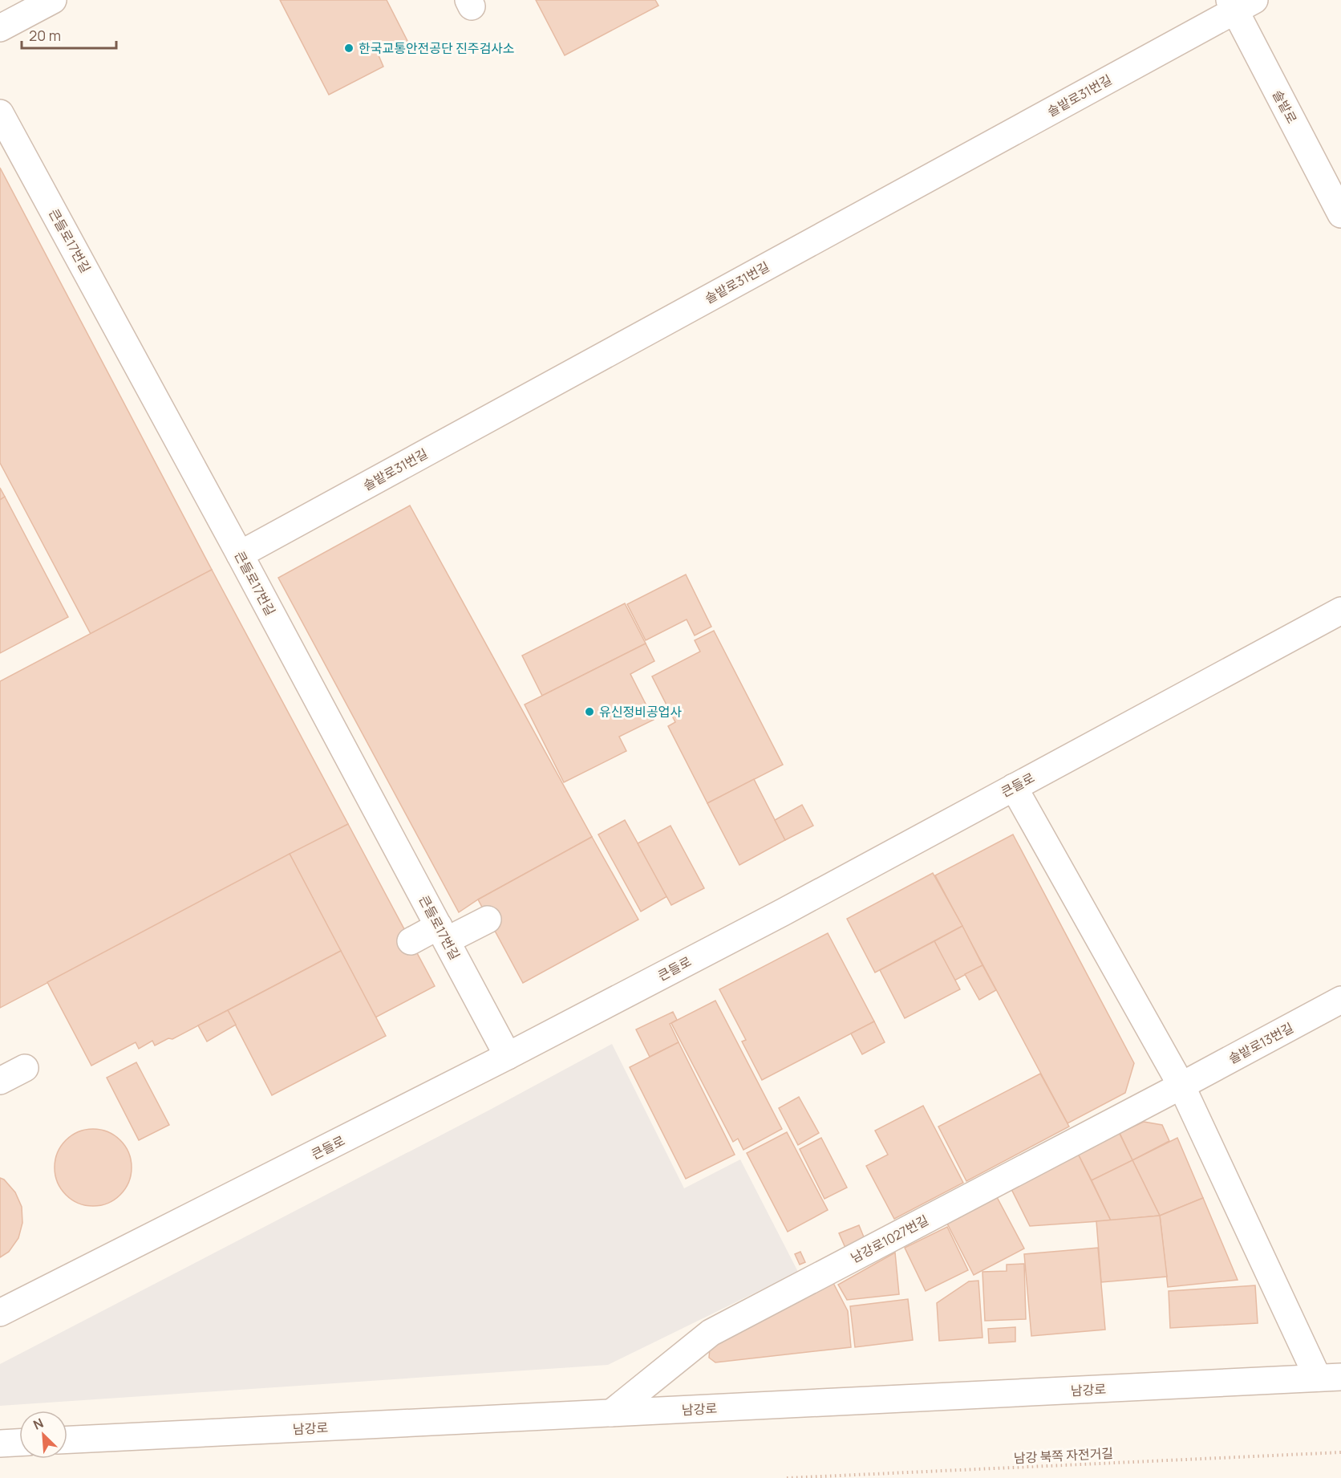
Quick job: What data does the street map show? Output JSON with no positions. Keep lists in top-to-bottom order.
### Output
{
  "streets": {
    "street": [
      "솔밭로31번길",
      "솔밭로",
      "큰들로17번길",
      "큰들로",
      "솔밭로13번길",
      "남강로1027번길",
      "남강로"
    ],
    "path": ["남강 북쪽 자전거길"]
  },
  "crossings": [
    ["솔밭로31번길", "솔밭로"],
    ["솔밭로31번길", "큰들로17번길"],
    ["큰들로17번길", "큰들로"],
    ["솔밭로13번길", "남강로1027번길"],
    ["남강로1027번길", "남강로"]
  ],
  "places": ["한국교통안전공단 진주검사소", "유신정비공업사"],
  "scale_bar": "20 m",
  "north": "top left"
}
